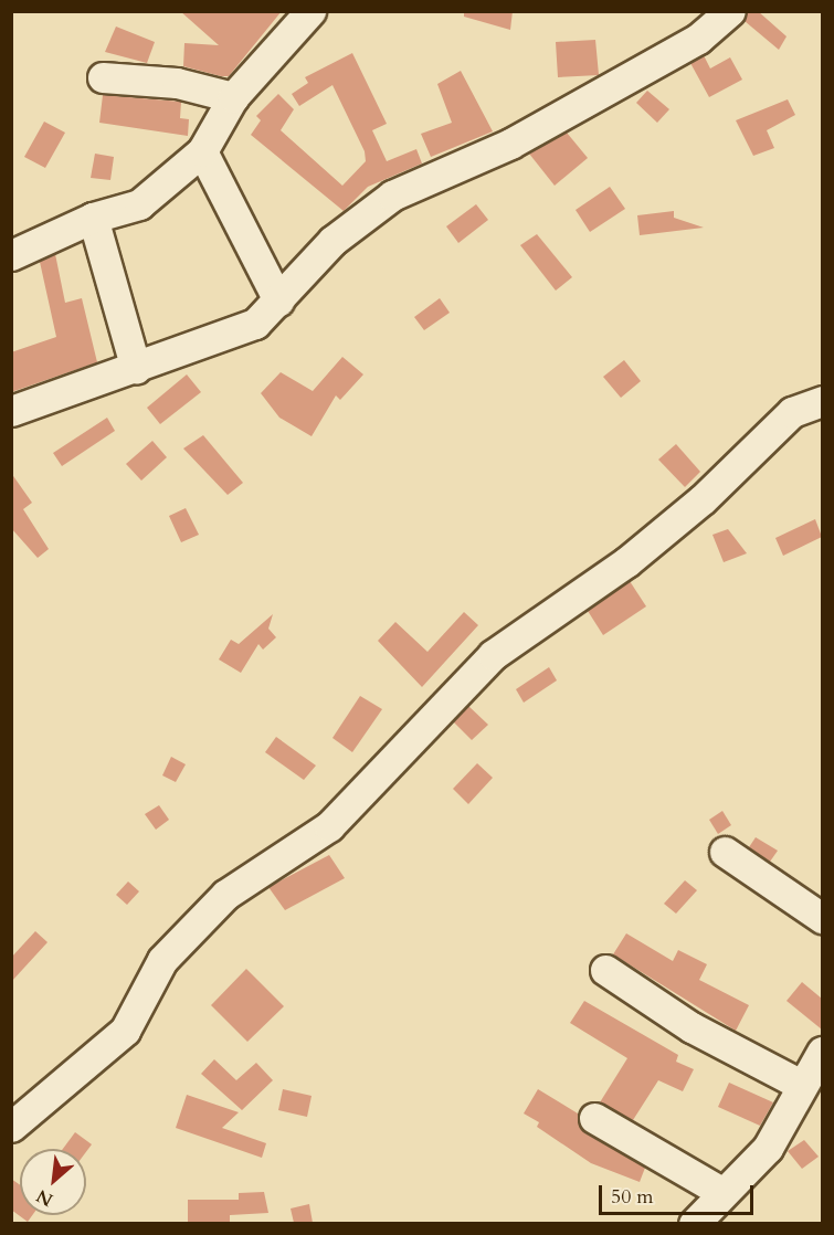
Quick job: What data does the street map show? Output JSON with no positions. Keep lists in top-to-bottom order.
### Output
{
  "scale_bar": "50 m",
  "north": "bottom left"
}
